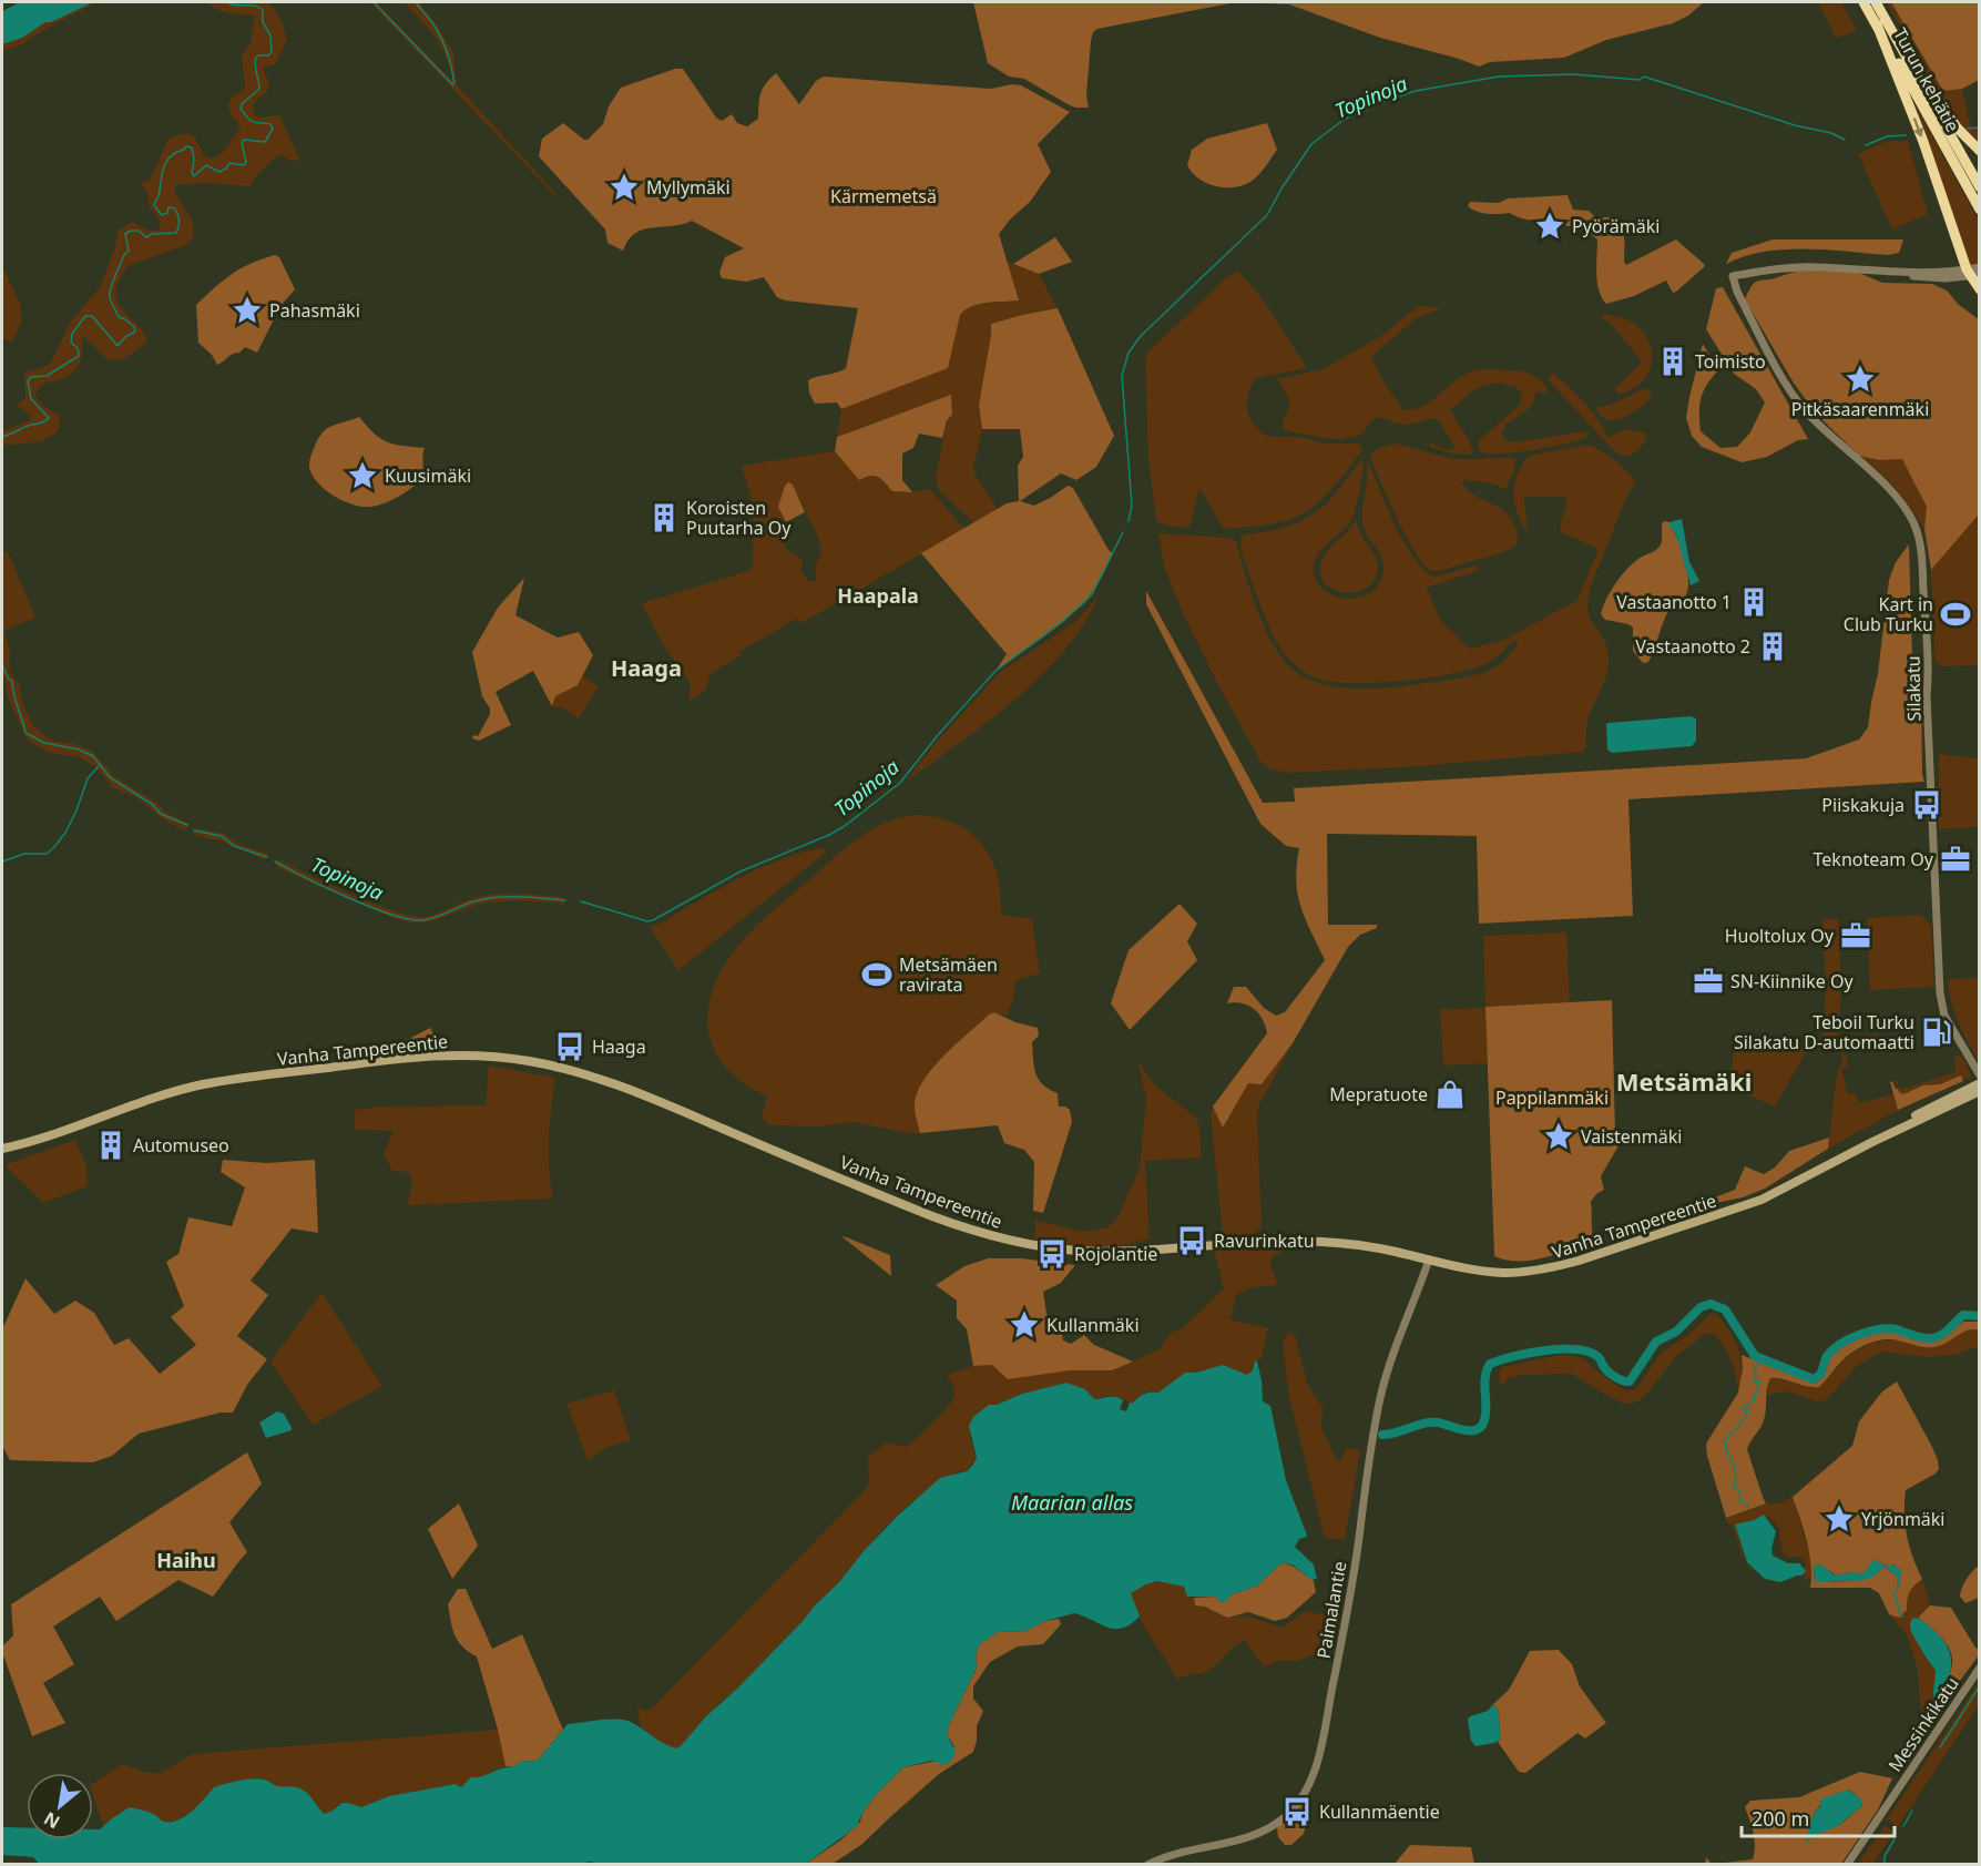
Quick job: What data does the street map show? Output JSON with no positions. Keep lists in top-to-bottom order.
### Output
{
  "streets": {
    "highway": ["Turun kehätie"],
    "main road": ["Vanha Tampereentie"],
    "street": ["Silakatu", "Paimalantie", "Messinkikatu"]
  },
  "crossings": [
    ["Vanha Tampereentie", "Paimalantie"]
  ],
  "districts": [
    "Haapala",
    "Haaga",
    "Metsämäki",
    "Haihu"
  ],
  "water": ["Topinoja", "Maarian allas"],
  "parks": ["Kärmemetsä", "Pappilanmäki"],
  "places": {
    "place": [
      "Myllymäki",
      "Pyörämäki",
      "Pahasmäki",
      "Pitkäsaarenmäki",
      "Kuusimäki",
      "Vaistenmäki",
      "Kullanmäki",
      "Yrjönmäki"
    ],
    "building": [
      "Toimisto",
      "Koroisten Puutarha Oy",
      "Vastaanotto 1",
      "Vastaanotto 2",
      "Automuseo"
    ],
    "sports": ["Kart in Club Turku", "Metsämäen ravirata"],
    "bus stop": [
      "Piiskakuja",
      "Haaga",
      "Ravurinkatu",
      "Rojolantie",
      "Kullanmäentie"
    ],
    "office": ["Teknoteam Oy", "Huoltolux Oy", "SN-Kiinnike Oy"],
    "fuel station": ["Teboil Turku Silakatu D-automaatti"],
    "shop": ["Mepratuote"]
  },
  "scale_bar": "200 m",
  "north": "bottom left"
}
